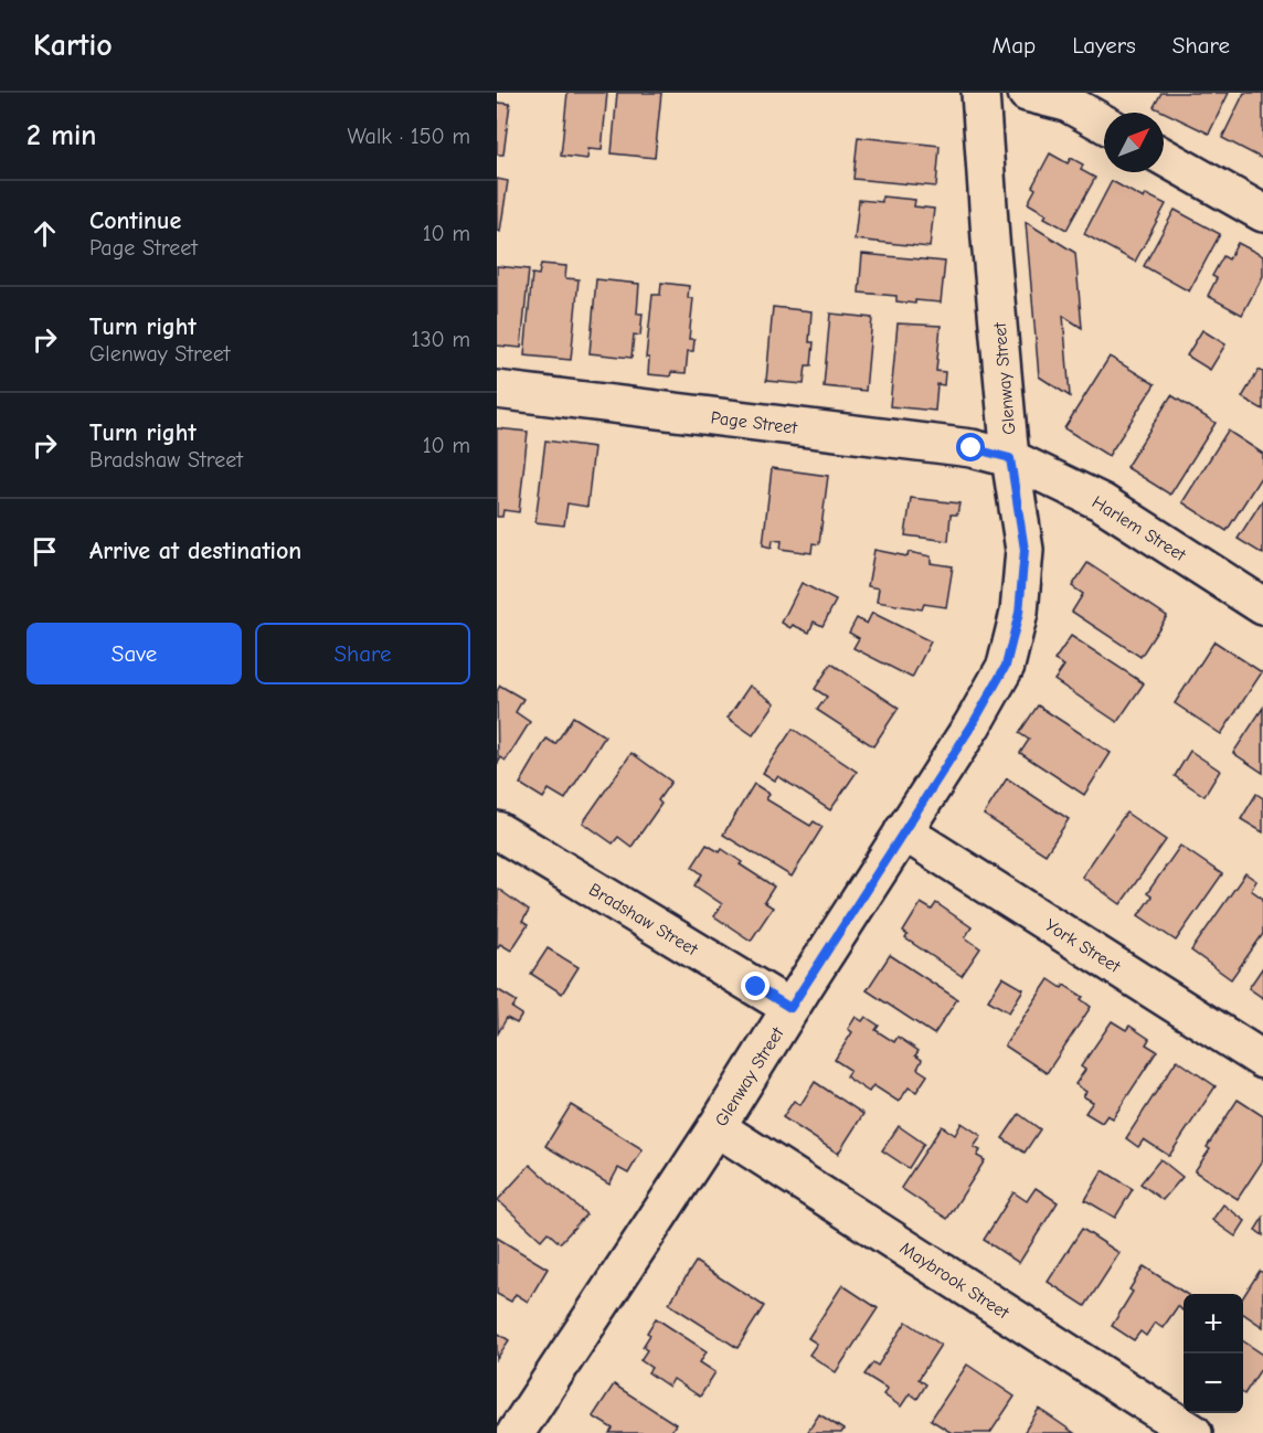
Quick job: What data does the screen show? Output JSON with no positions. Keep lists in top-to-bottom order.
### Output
{
  "streets": {
    "street": [
      "Glenway Street",
      "Page Street",
      "Harlem Street",
      "Bradshaw Street",
      "York Street",
      "Maybrook Street"
    ]
  },
  "crossings": [
    ["Glenway Street", "Page Street"],
    ["Glenway Street", "Harlem Street"],
    ["Glenway Street", "Bradshaw Street"],
    ["Glenway Street", "York Street"],
    ["Glenway Street", "Maybrook Street"],
    ["Page Street", "Harlem Street"]
  ],
  "north": "top right",
  "page": {
    "header": "Kartio",
    "nav": ["Map", "Layers", "Share"],
    "heading": ["2 min", "Walk · 150 m"],
    "list": [
      ["Continue", "Page Street", "10 m"],
      ["Turn right", "Glenway Street", "130 m"],
      ["Turn right", "Bradshaw Street", "10 m"],
      "Arrive at destination"
    ],
    "buttons": ["Save", "Share"],
    "map_buttons": ["+", "−"]
  }
}
